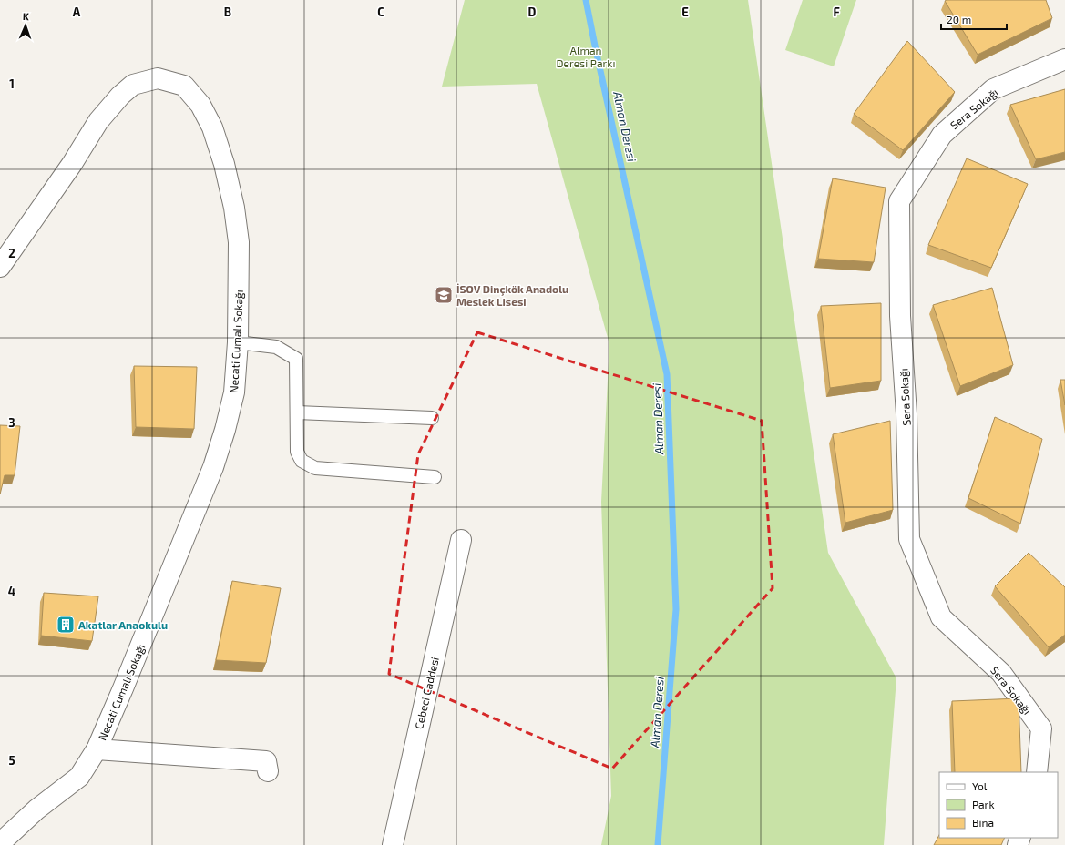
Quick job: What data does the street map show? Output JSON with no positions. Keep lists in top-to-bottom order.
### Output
{
  "streets": {
    "street": ["Sera Sokağı", "Necati Cumalı Sokağı", "Cebeci Caddesi"]
  },
  "water": ["Alman Deresi"],
  "parks": ["Alman Deresi Parkı"],
  "places": {
    "school or university": ["İSOV Dinçkök Anadolu Meslek Lisesi"],
    "building": ["Akatlar Anaokulu"]
  },
  "legend": ["Yol", "Park", "Bina"],
  "scale_bar": "20 m",
  "north": "top",
  "grid": {
    "columns": [
      "A",
      "B",
      "C",
      "D",
      "E",
      "F"
    ],
    "rows": [
      "1",
      "2",
      "3",
      "4",
      "5"
    ]
  }
}
